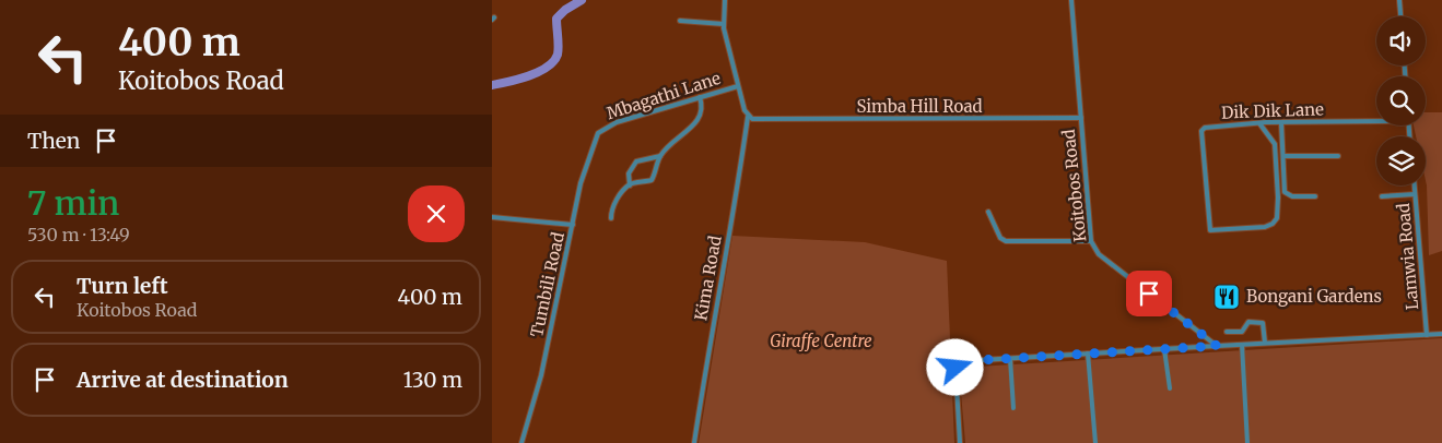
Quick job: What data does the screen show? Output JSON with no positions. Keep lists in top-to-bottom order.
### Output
{
  "streets": {
    "street": [
      "Mbagathi Lane",
      "Simba Hill Road",
      "Dik Dik Lane",
      "Koitobos Road",
      "Lamwia Road",
      "Kima Road",
      "Tumbili Road"
    ]
  },
  "crossings": [
    ["Mbagathi Lane", "Tumbili Road"],
    ["Simba Hill Road", "Koitobos Road"],
    ["Simba Hill Road", "Kima Road"]
  ],
  "parks": ["Giraffe Centre"],
  "places": {
    "restaurant": ["Bongani Gardens"]
  },
  "page": {
    "turn": ["400 m", "Koitobos Road"],
    "then": "Then",
    "heading": ["7 min", "530 m · 13:49"],
    "list": [
      {
        "name": "Turn left",
        "note": "Koitobos Road",
        "value": "400 m"
      },
      {
        "name": "Arrive at destination",
        "value": "130 m"
      }
    ]
  }
}
